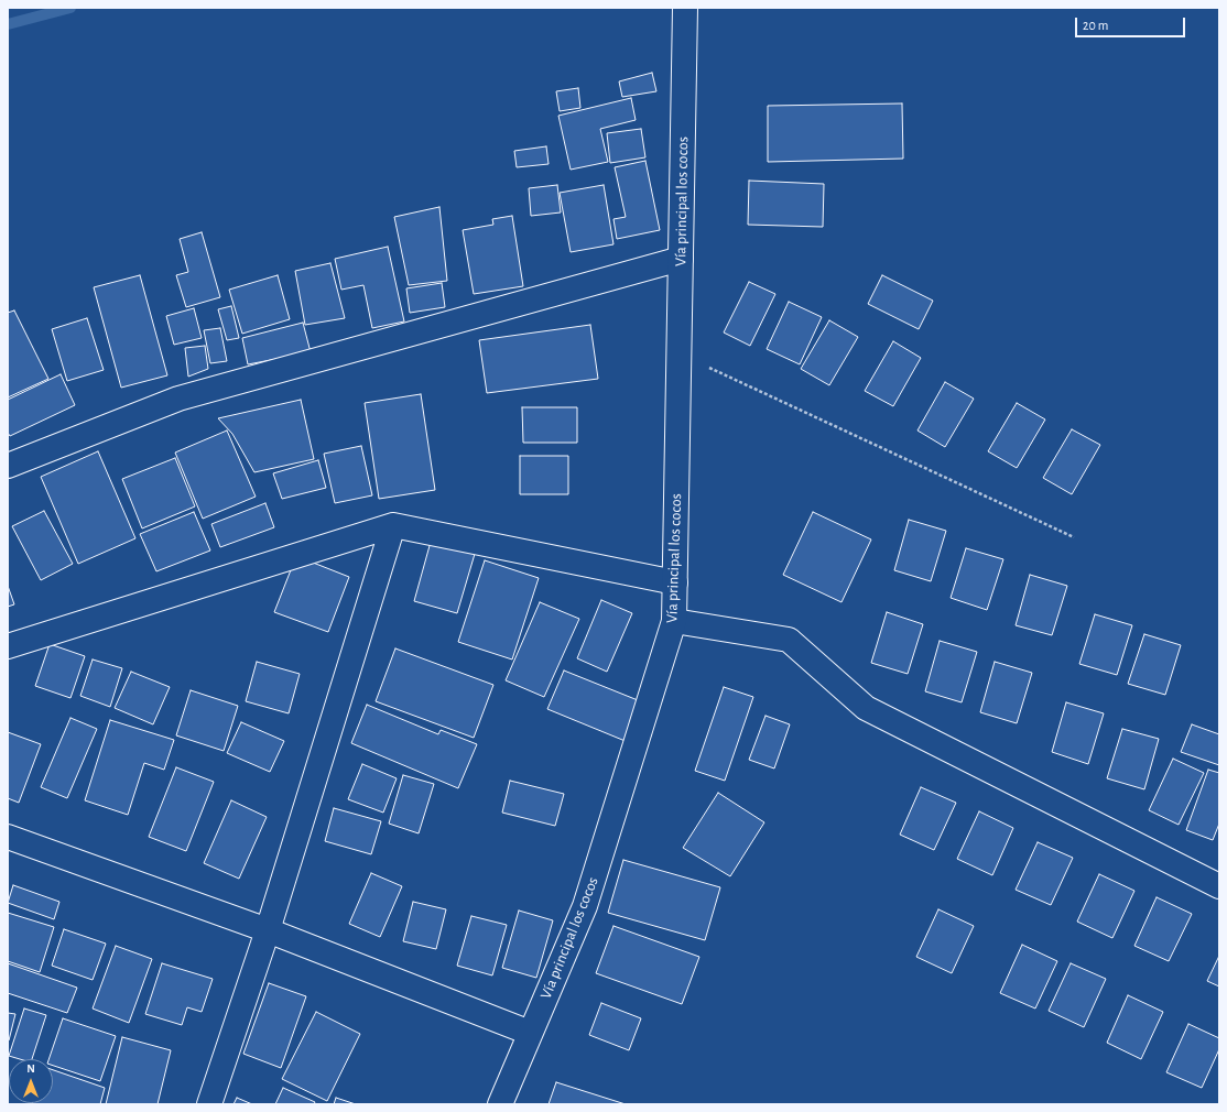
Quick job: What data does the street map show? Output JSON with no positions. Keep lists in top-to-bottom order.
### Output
{
  "streets": {
    "street": ["Vía principal los cocos"]
  },
  "scale_bar": "20 m",
  "north": "top"
}
